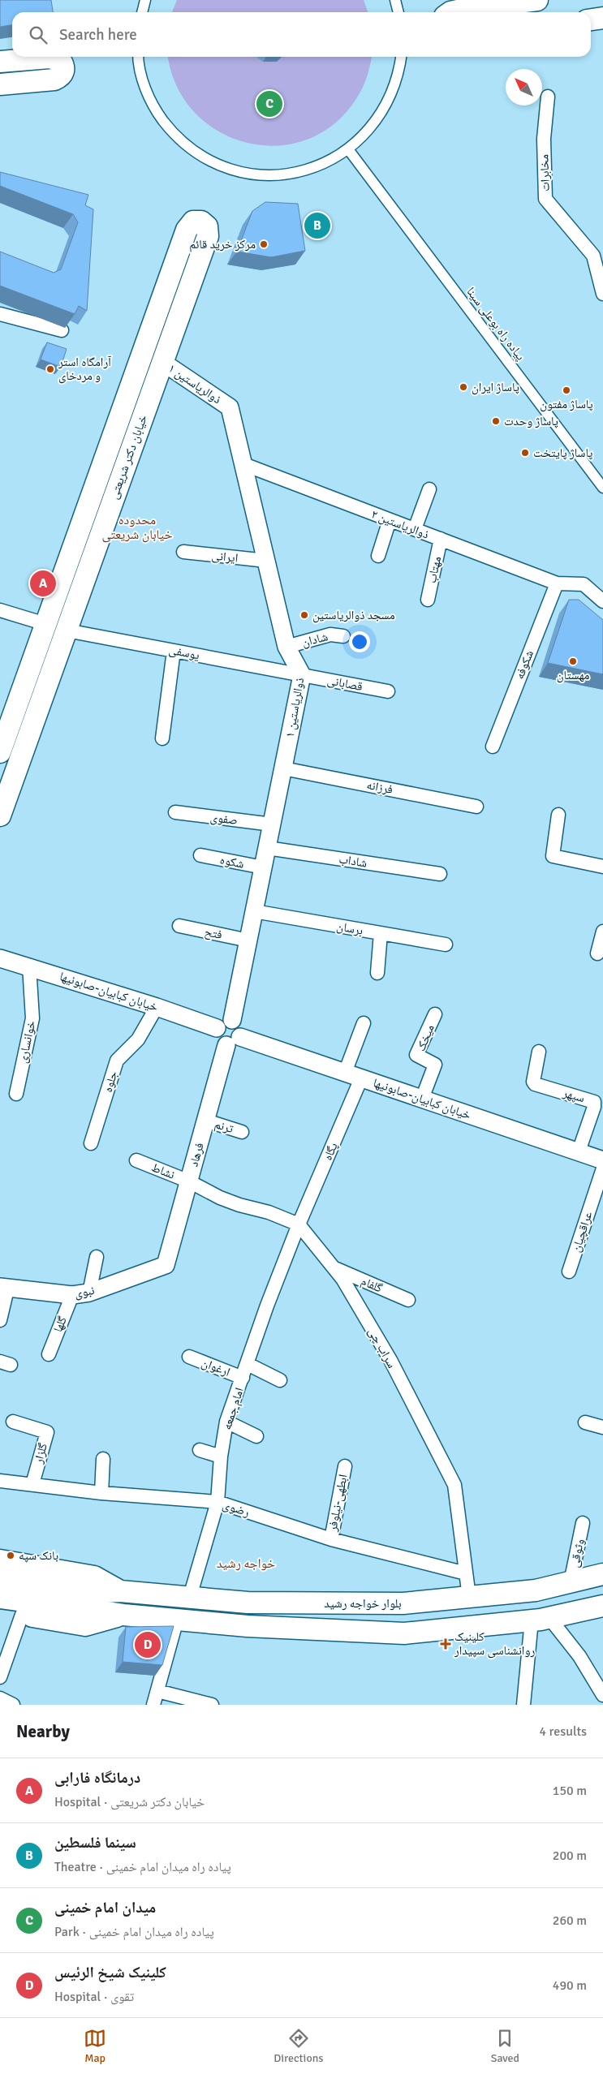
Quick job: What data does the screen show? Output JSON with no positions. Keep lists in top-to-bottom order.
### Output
{
  "streets": {
    "main road": ["خیابان دکتر شریعتی", "بلوار خواجه رشید"],
    "street": [
      "مخابرات",
      "پیاده راه بوعلی سینا",
      "ذوالریاستین ۱",
      "ذوالریاستین ۲",
      "ایرانی",
      "مهتاب",
      "شادان",
      "یوسفی",
      "شکوفه",
      "قصابانی",
      "فرزانه",
      "صفوی",
      "شاداب",
      "شکوه",
      "برسان",
      "فتح",
      "خیابان کبابیان-صابونیها",
      "میخک",
      "خوانساری",
      "جلوه",
      "سپهر",
      "ترنم",
      "پگاه",
      "فرهاد",
      "نشاط",
      "عراقچیان",
      "گلفام",
      "نبوی",
      "گلها",
      "سراب چی",
      "ارغوان",
      "امام جمعه",
      "گلزار",
      "ابطهی-نیلوفر",
      "رضوی",
      "وثوقی"
    ]
  },
  "crossings": [
    ["ذوالریاستین ۱", "خیابان دکتر شریعتی"],
    ["ذوالریاستین ۱", "ذوالریاستین ۲"],
    ["ذوالریاستین ۱", "ایرانی"],
    ["ذوالریاستین ۱", "شادان"],
    ["ذوالریاستین ۱", "یوسفی"],
    ["ذوالریاستین ۱", "قصابانی"],
    ["ذوالریاستین ۱", "فرزانه"],
    ["ذوالریاستین ۱", "صفوی"],
    ["ذوالریاستین ۱", "شاداب"],
    ["ذوالریاستین ۱", "شکوه"],
    ["ذوالریاستین ۱", "برسان"],
    ["ذوالریاستین ۱", "فتح"],
    ["ذوالریاستین ۱", "خیابان کبابیان-صابونیها"],
    ["ذوالریاستین ۱", "فرهاد"],
    ["خیابان دکتر شریعتی", "یوسفی"],
    ["ذوالریاستین ۲", "مهتاب"],
    ["ذوالریاستین ۲", "شکوفه"],
    ["یوسفی", "قصابانی"],
    ["خیابان کبابیان-صابونیها", "میخک"],
    ["خیابان کبابیان-صابونیها", "خوانساری"],
    ["خیابان کبابیان-صابونیها", "جلوه"],
    ["خیابان کبابیان-صابونیها", "سپهر"],
    ["خیابان کبابیان-صابونیها", "پگاه"],
    ["خیابان کبابیان-صابونیها", "فرهاد"],
    ["ترنم", "فرهاد"],
    ["پگاه", "سراب چی"],
    ["پگاه", "امام جمعه"],
    ["فرهاد", "نشاط"],
    ["فرهاد", "نبوی"],
    ["فرهاد", "سراب چی"],
    ["نشاط", "سراب چی"],
    ["گلفام", "سراب چی"],
    ["نبوی", "گلها"],
    ["سراب چی", "امام جمعه"],
    ["سراب چی", "رضوی"],
    ["سراب چی", "بلوار خواجه رشید"],
    ["ارغوان", "امام جمعه"],
    ["امام جمعه", "رضوی"],
    ["امام جمعه", "بلوار خواجه رشید"],
    ["گلزار", "رضوی"],
    ["ابطهی-نیلوفر", "رضوی"],
    ["وثوقی", "بلوار خواجه رشید"]
  ],
  "districts": ["محدوده خیابان شریعتی", "خواجه رشید"],
  "places": {
    "other": [
      "مرکز خرید قائم",
      "آرامگاه استر و مردخای",
      "پاساژ ایران",
      "پاساژ مفتون",
      "پاساژ وحدت",
      "پاساژ پایتخت",
      "مسجد ذوالریاستین",
      "مهستان",
      "بانک سپه"
    ],
    "health": ["کلینیک روانشناسی سپیدار"]
  },
  "north": "top left",
  "page": {
    "search": "Search here",
    "pins": [
      "C",
      "B",
      "A",
      "D"
    ],
    "heading": ["Nearby", "4 results"],
    "list": [
      {
        "mark": "A",
        "name": "درمانگاه فارابی",
        "note": "Hospital · خیابان دکتر شریعتی",
        "value": "150 m"
      },
      {
        "mark": "B",
        "name": "سینما فلسطین",
        "note": "Theatre · پیاده راه میدان امام خمینی",
        "value": "200 m"
      },
      {
        "mark": "C",
        "name": "میدان امام خمینی",
        "note": "Park · پیاده راه میدان امام خمینی",
        "value": "260 m"
      },
      {
        "mark": "D",
        "name": "کلینیک شیخ الرئیس",
        "note": "Hospital · تقوی",
        "value": "490 m"
      }
    ],
    "nav": ["Map", "Directions", "Saved"]
  }
}
